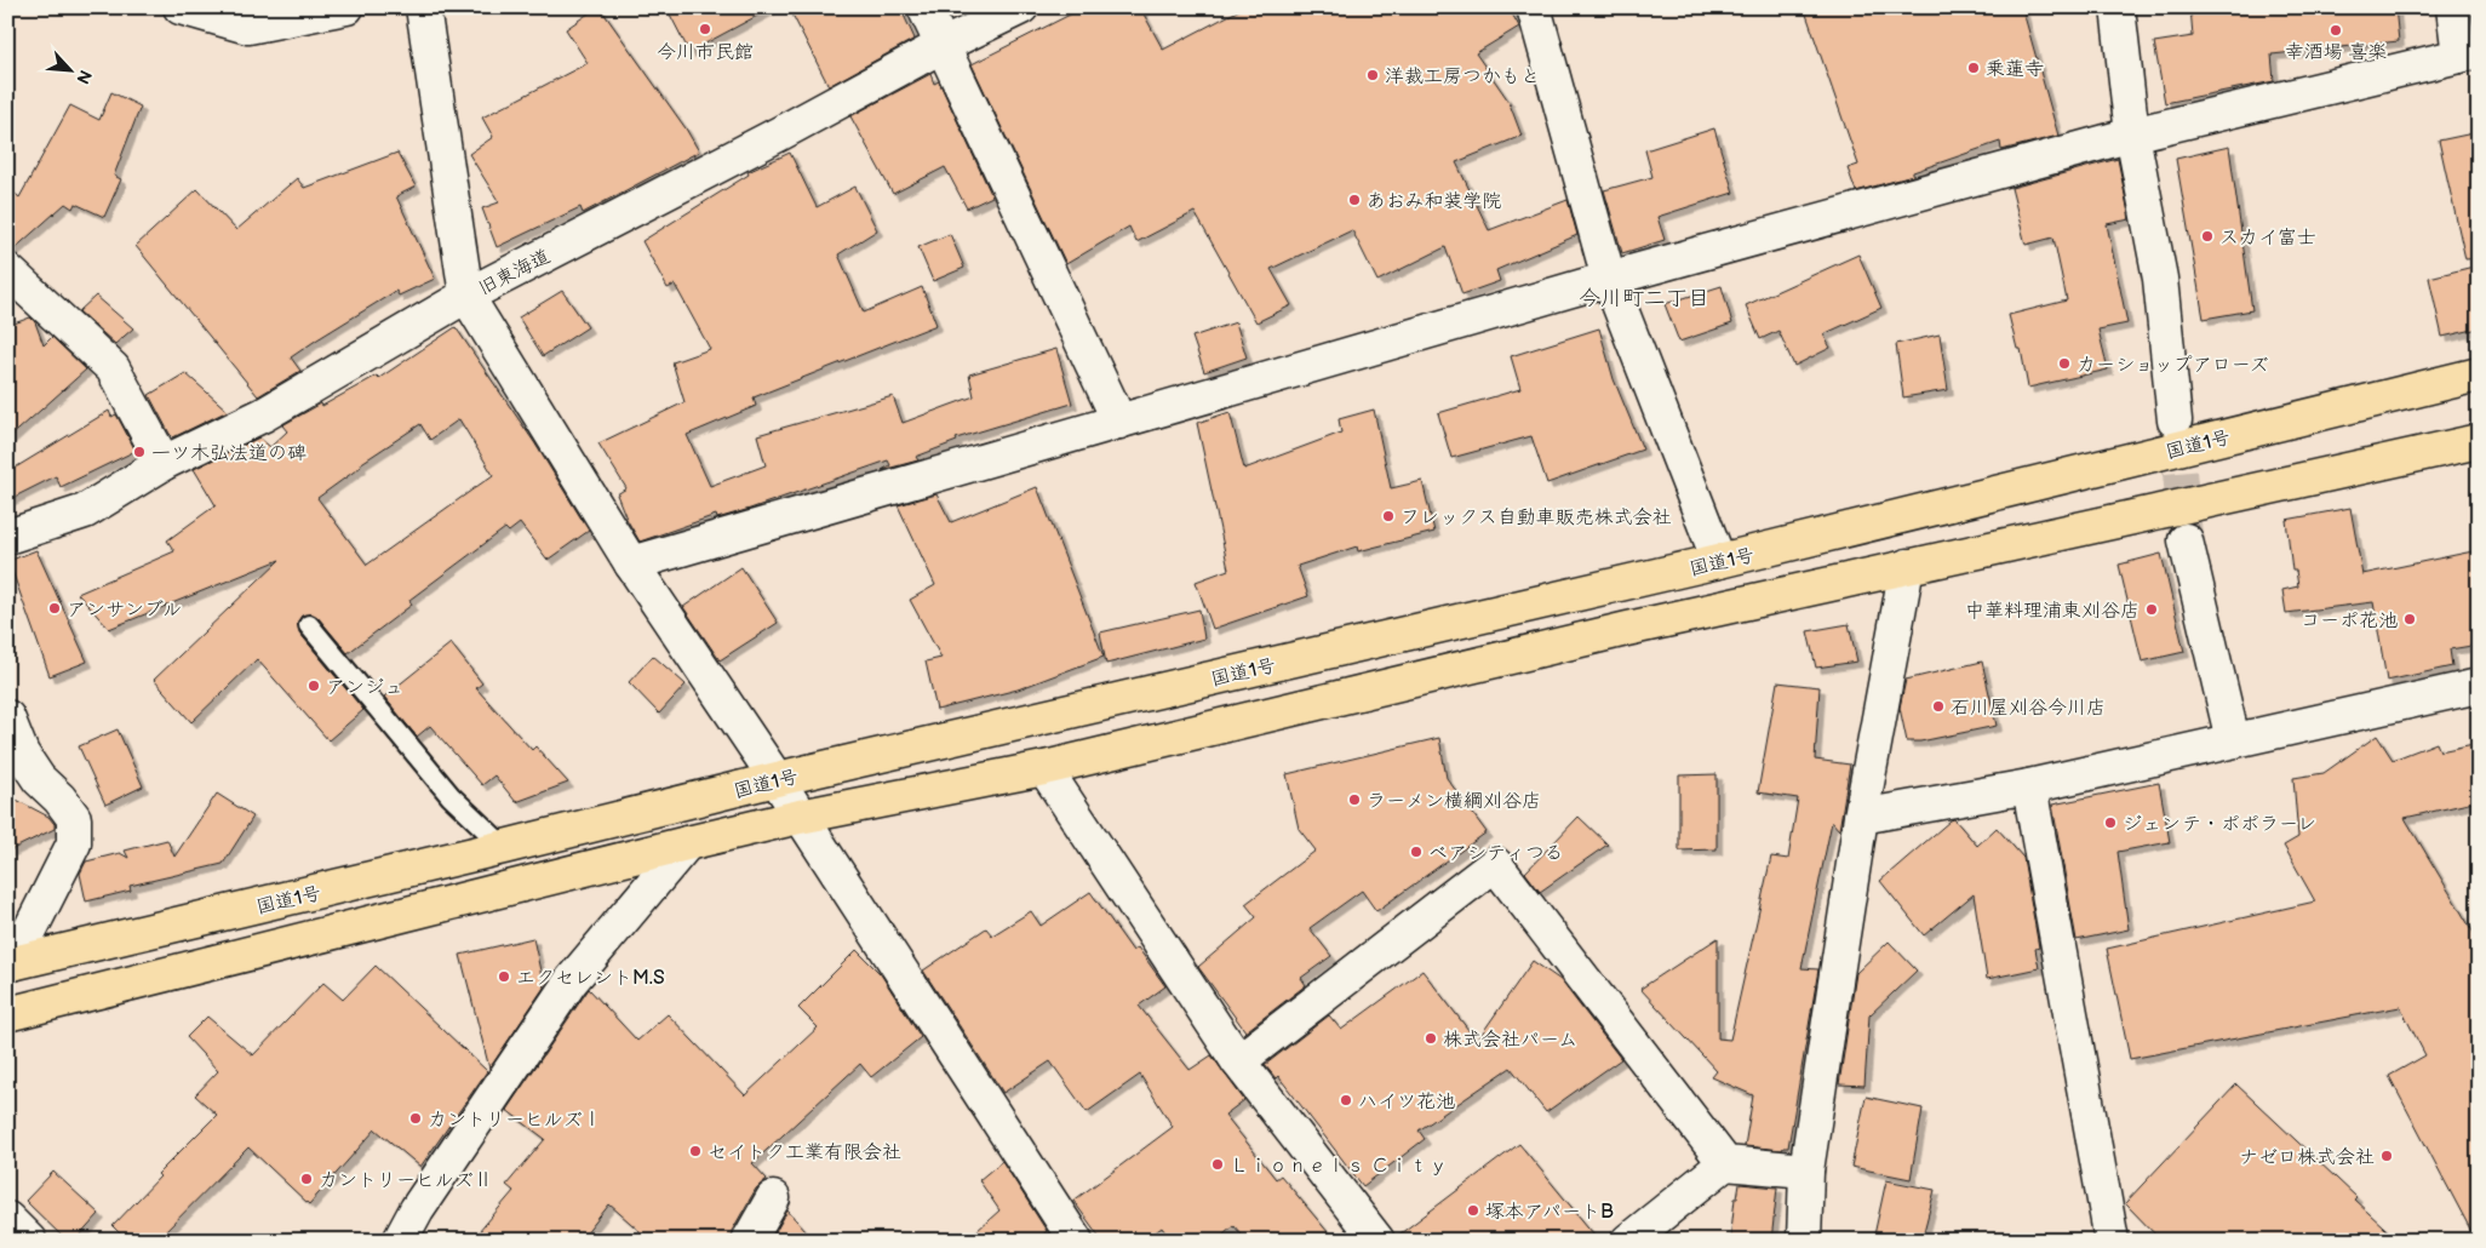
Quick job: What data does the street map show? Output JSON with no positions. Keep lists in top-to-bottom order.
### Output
{
  "streets": {
    "highway": ["国道1号"],
    "street": ["旧東海道"]
  },
  "districts": ["今川町二丁目"],
  "places": [
    "今川市民館",
    "幸酒場 喜楽",
    "乗蓮寺",
    "洋裁工房つかもと",
    "あおみ和装学院",
    "スカイ富士",
    "カーショップアローズ",
    "一ツ木弘法道の碑",
    "フレックス自動車販売株式会社",
    "アンサンブル",
    "中華料理浦東刈谷店",
    "コーポ花池",
    "アンジュ",
    "石川屋刈谷今川店",
    "ラーメン横綱刈谷店",
    "ジェンテ・ポポラーレ",
    "ベアシティつる",
    "エクセレントM.S",
    "株式会社パーム",
    "ハイツ花池",
    "カントリーヒルズⅠ",
    "セイトク工業有限会社",
    "ナゼロ株式会社",
    "Ｌｉｏｎｅｌｓ Ｃｉｔｙ",
    "カントリーヒルズⅡ",
    "塚本アパートB"
  ],
  "north": "bottom right"
}
